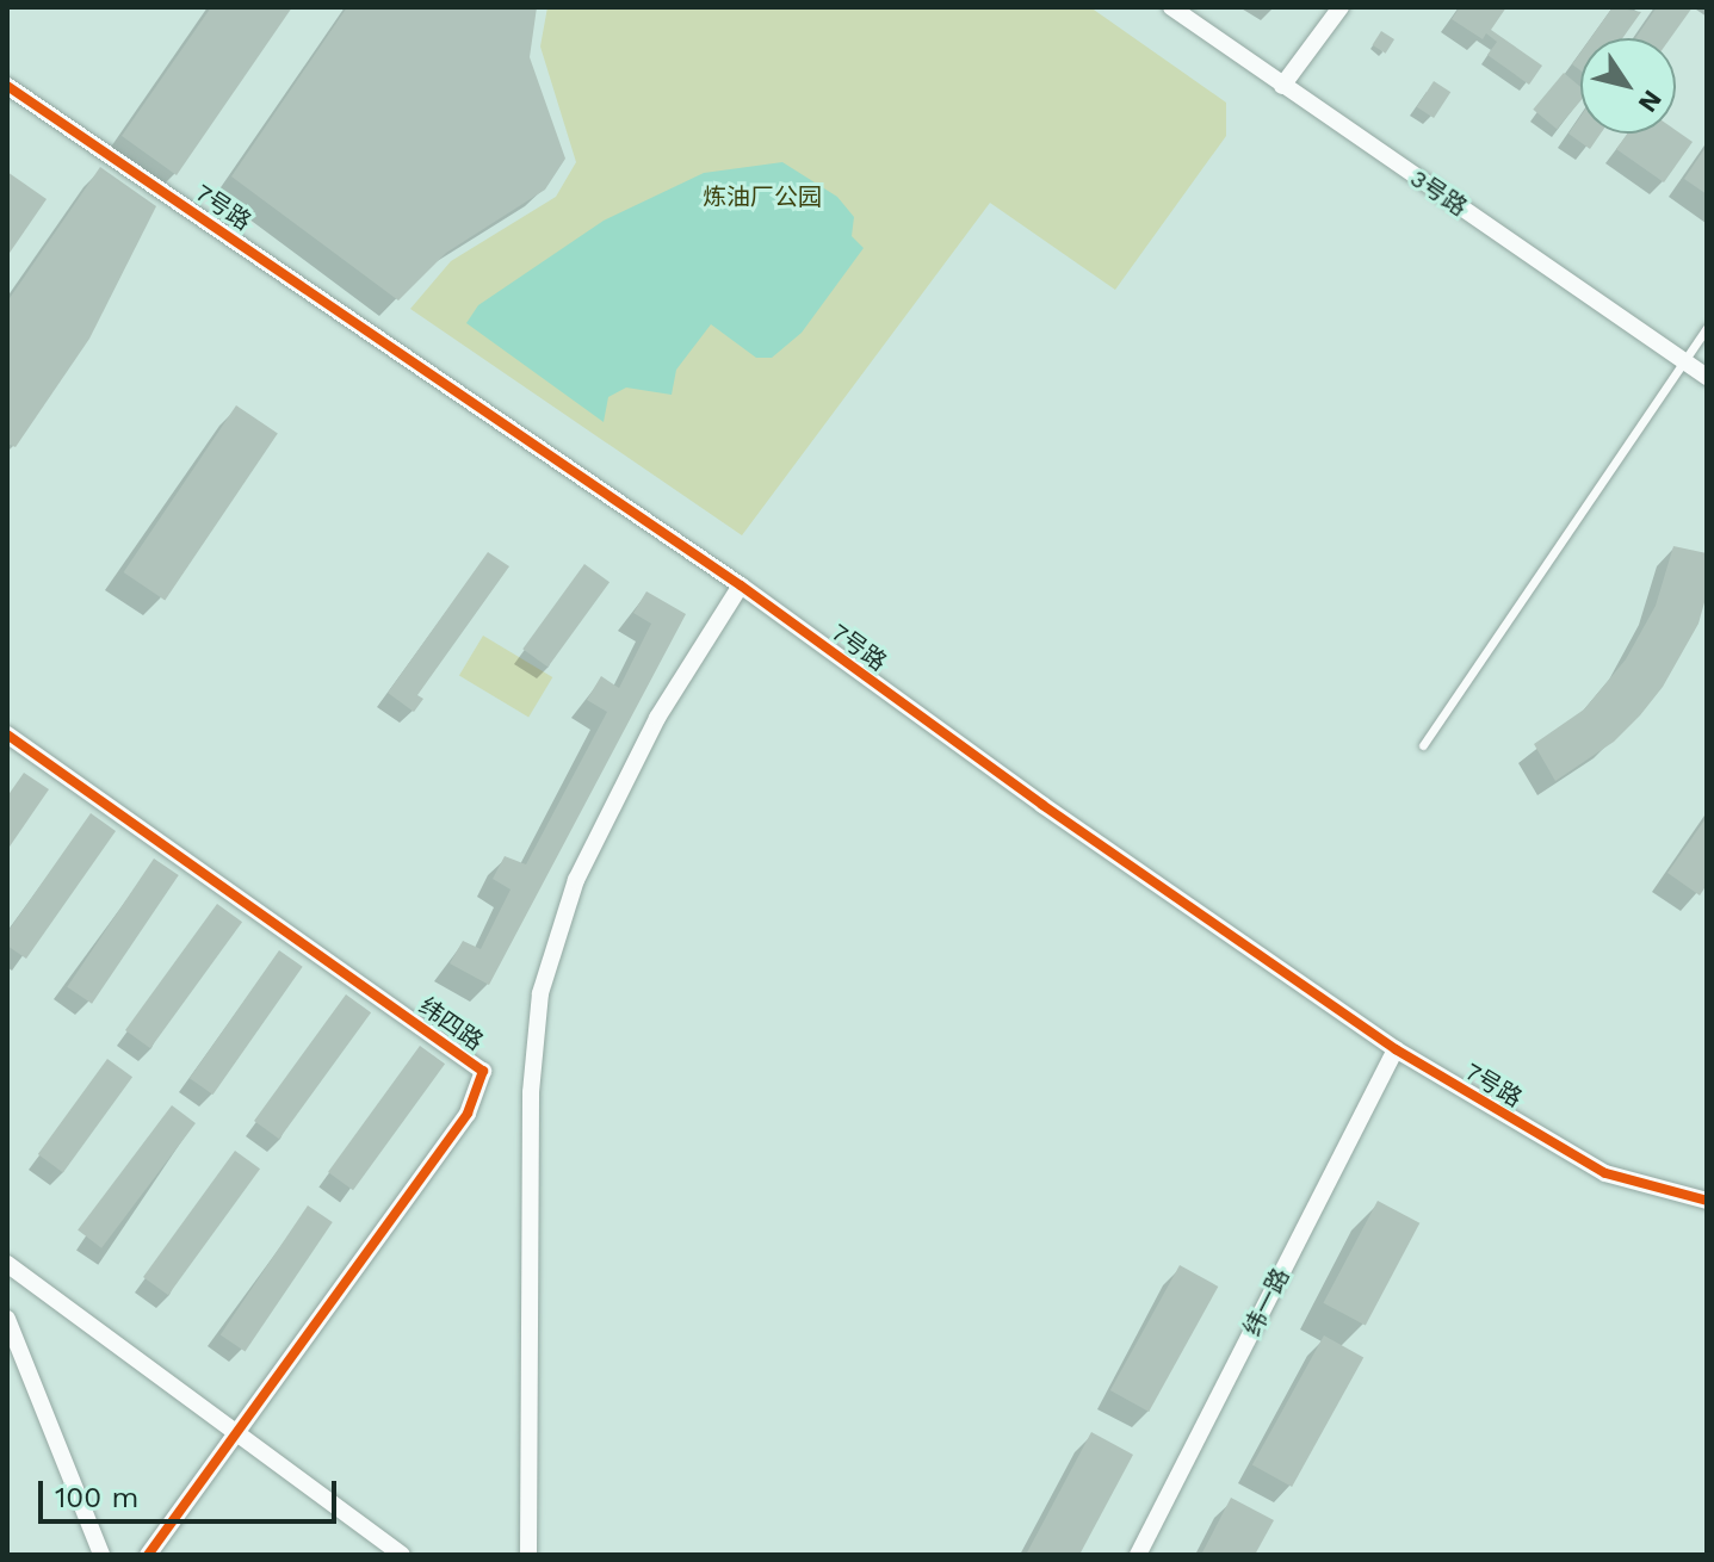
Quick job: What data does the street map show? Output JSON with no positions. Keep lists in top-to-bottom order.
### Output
{
  "streets": {
    "street": [
      "3号路",
      "7号路",
      "纬四路",
      "纬一路"
    ]
  },
  "crossings": [
    ["7号路", "纬一路"]
  ],
  "parks": ["炼油厂公园"],
  "scale_bar": "100 m",
  "north": "bottom right"
}
